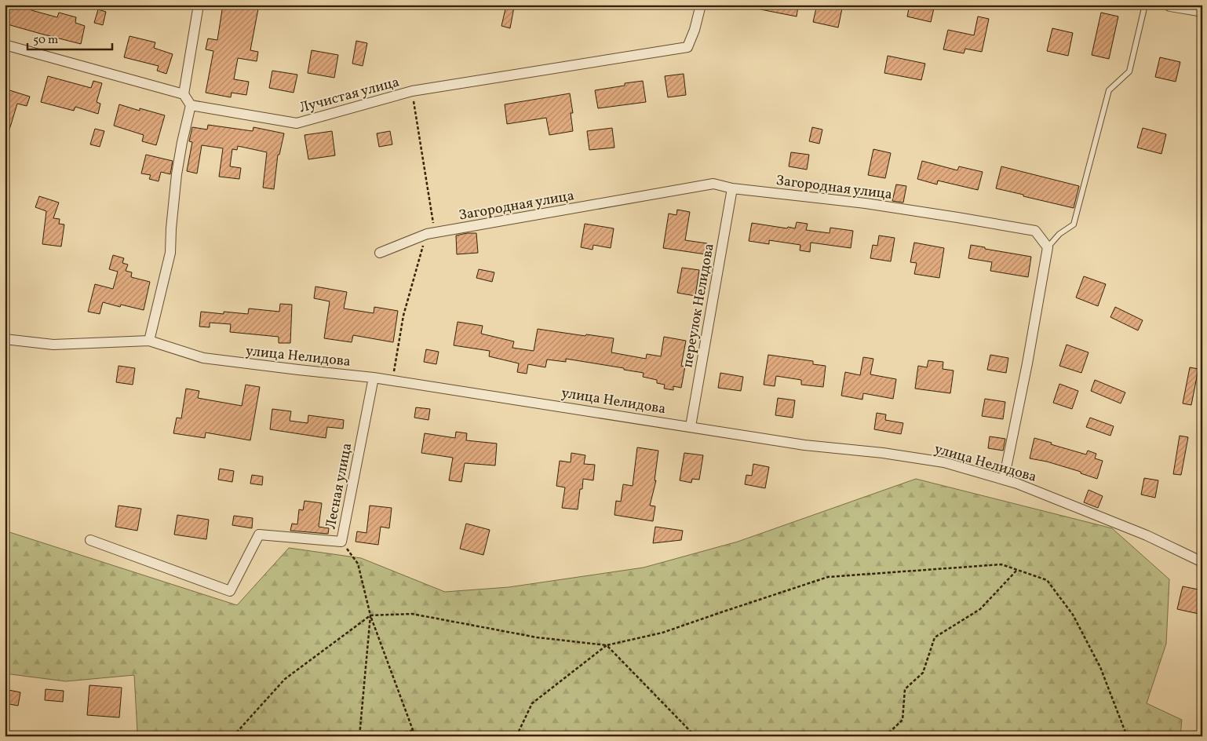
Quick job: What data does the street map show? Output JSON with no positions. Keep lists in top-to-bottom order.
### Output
{
  "streets": {
    "street": [
      "Лучистая улица",
      "Загородная улица",
      "переулок Нелидова",
      "улица Нелидова",
      "Лесная улица"
    ]
  },
  "crossings": [
    ["Загородная улица", "переулок Нелидова"],
    ["переулок Нелидова", "улица Нелидова"],
    ["улица Нелидова", "Лесная улица"]
  ],
  "scale_bar": "50 m"
}
